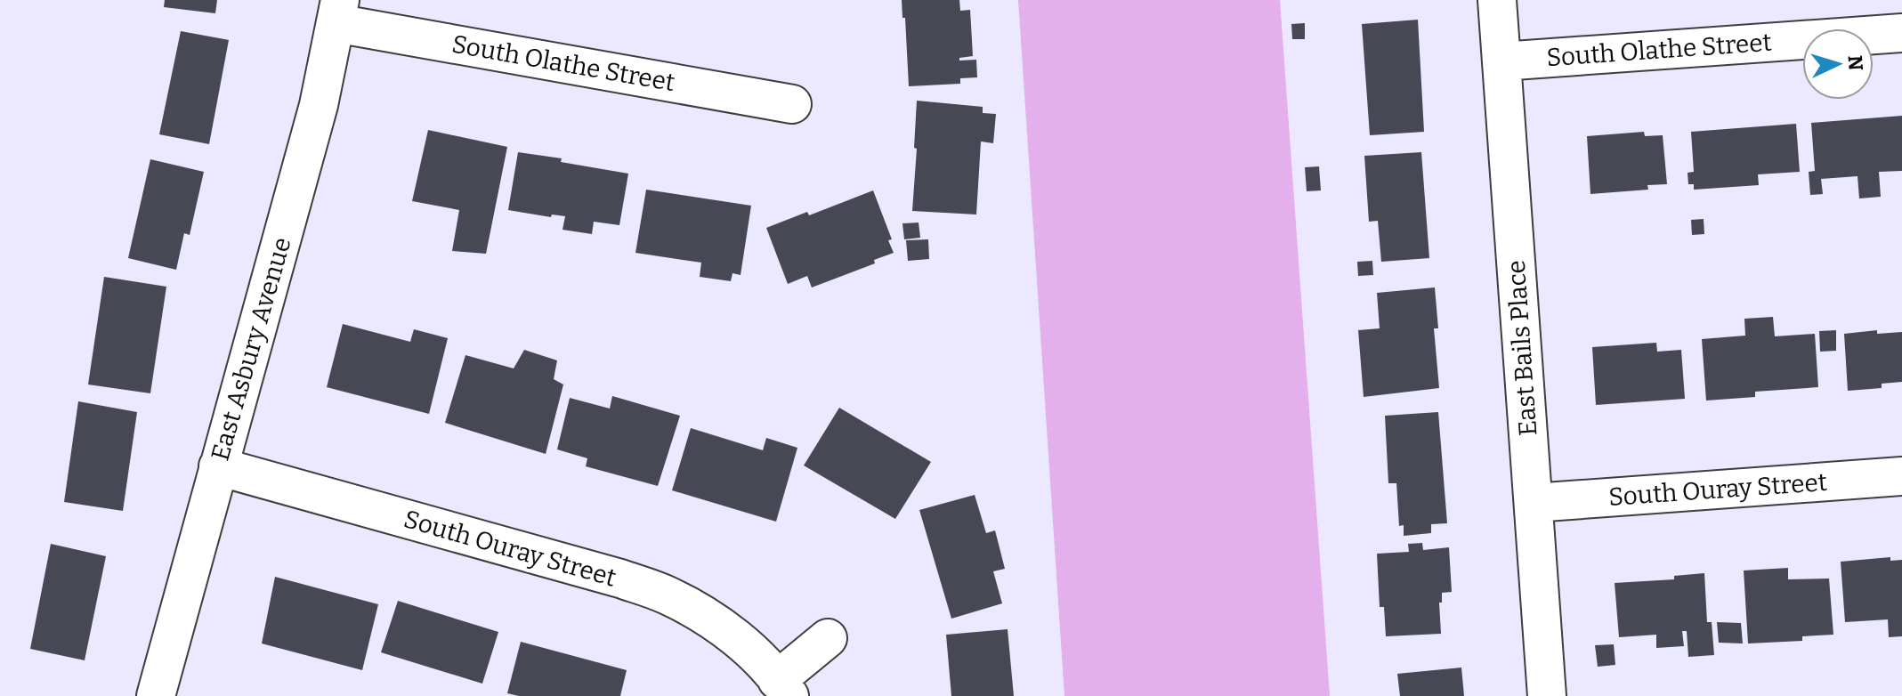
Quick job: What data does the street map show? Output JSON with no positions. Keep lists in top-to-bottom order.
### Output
{
  "streets": {
    "street": [
      "South Olathe Street",
      "East Bails Place",
      "East Asbury Avenue",
      "South Ouray Street"
    ]
  },
  "crossings": [
    ["South Olathe Street", "East Bails Place"],
    ["South Olathe Street", "East Asbury Avenue"],
    ["East Bails Place", "South Ouray Street"],
    ["East Asbury Avenue", "South Ouray Street"]
  ],
  "north": "right"
}
